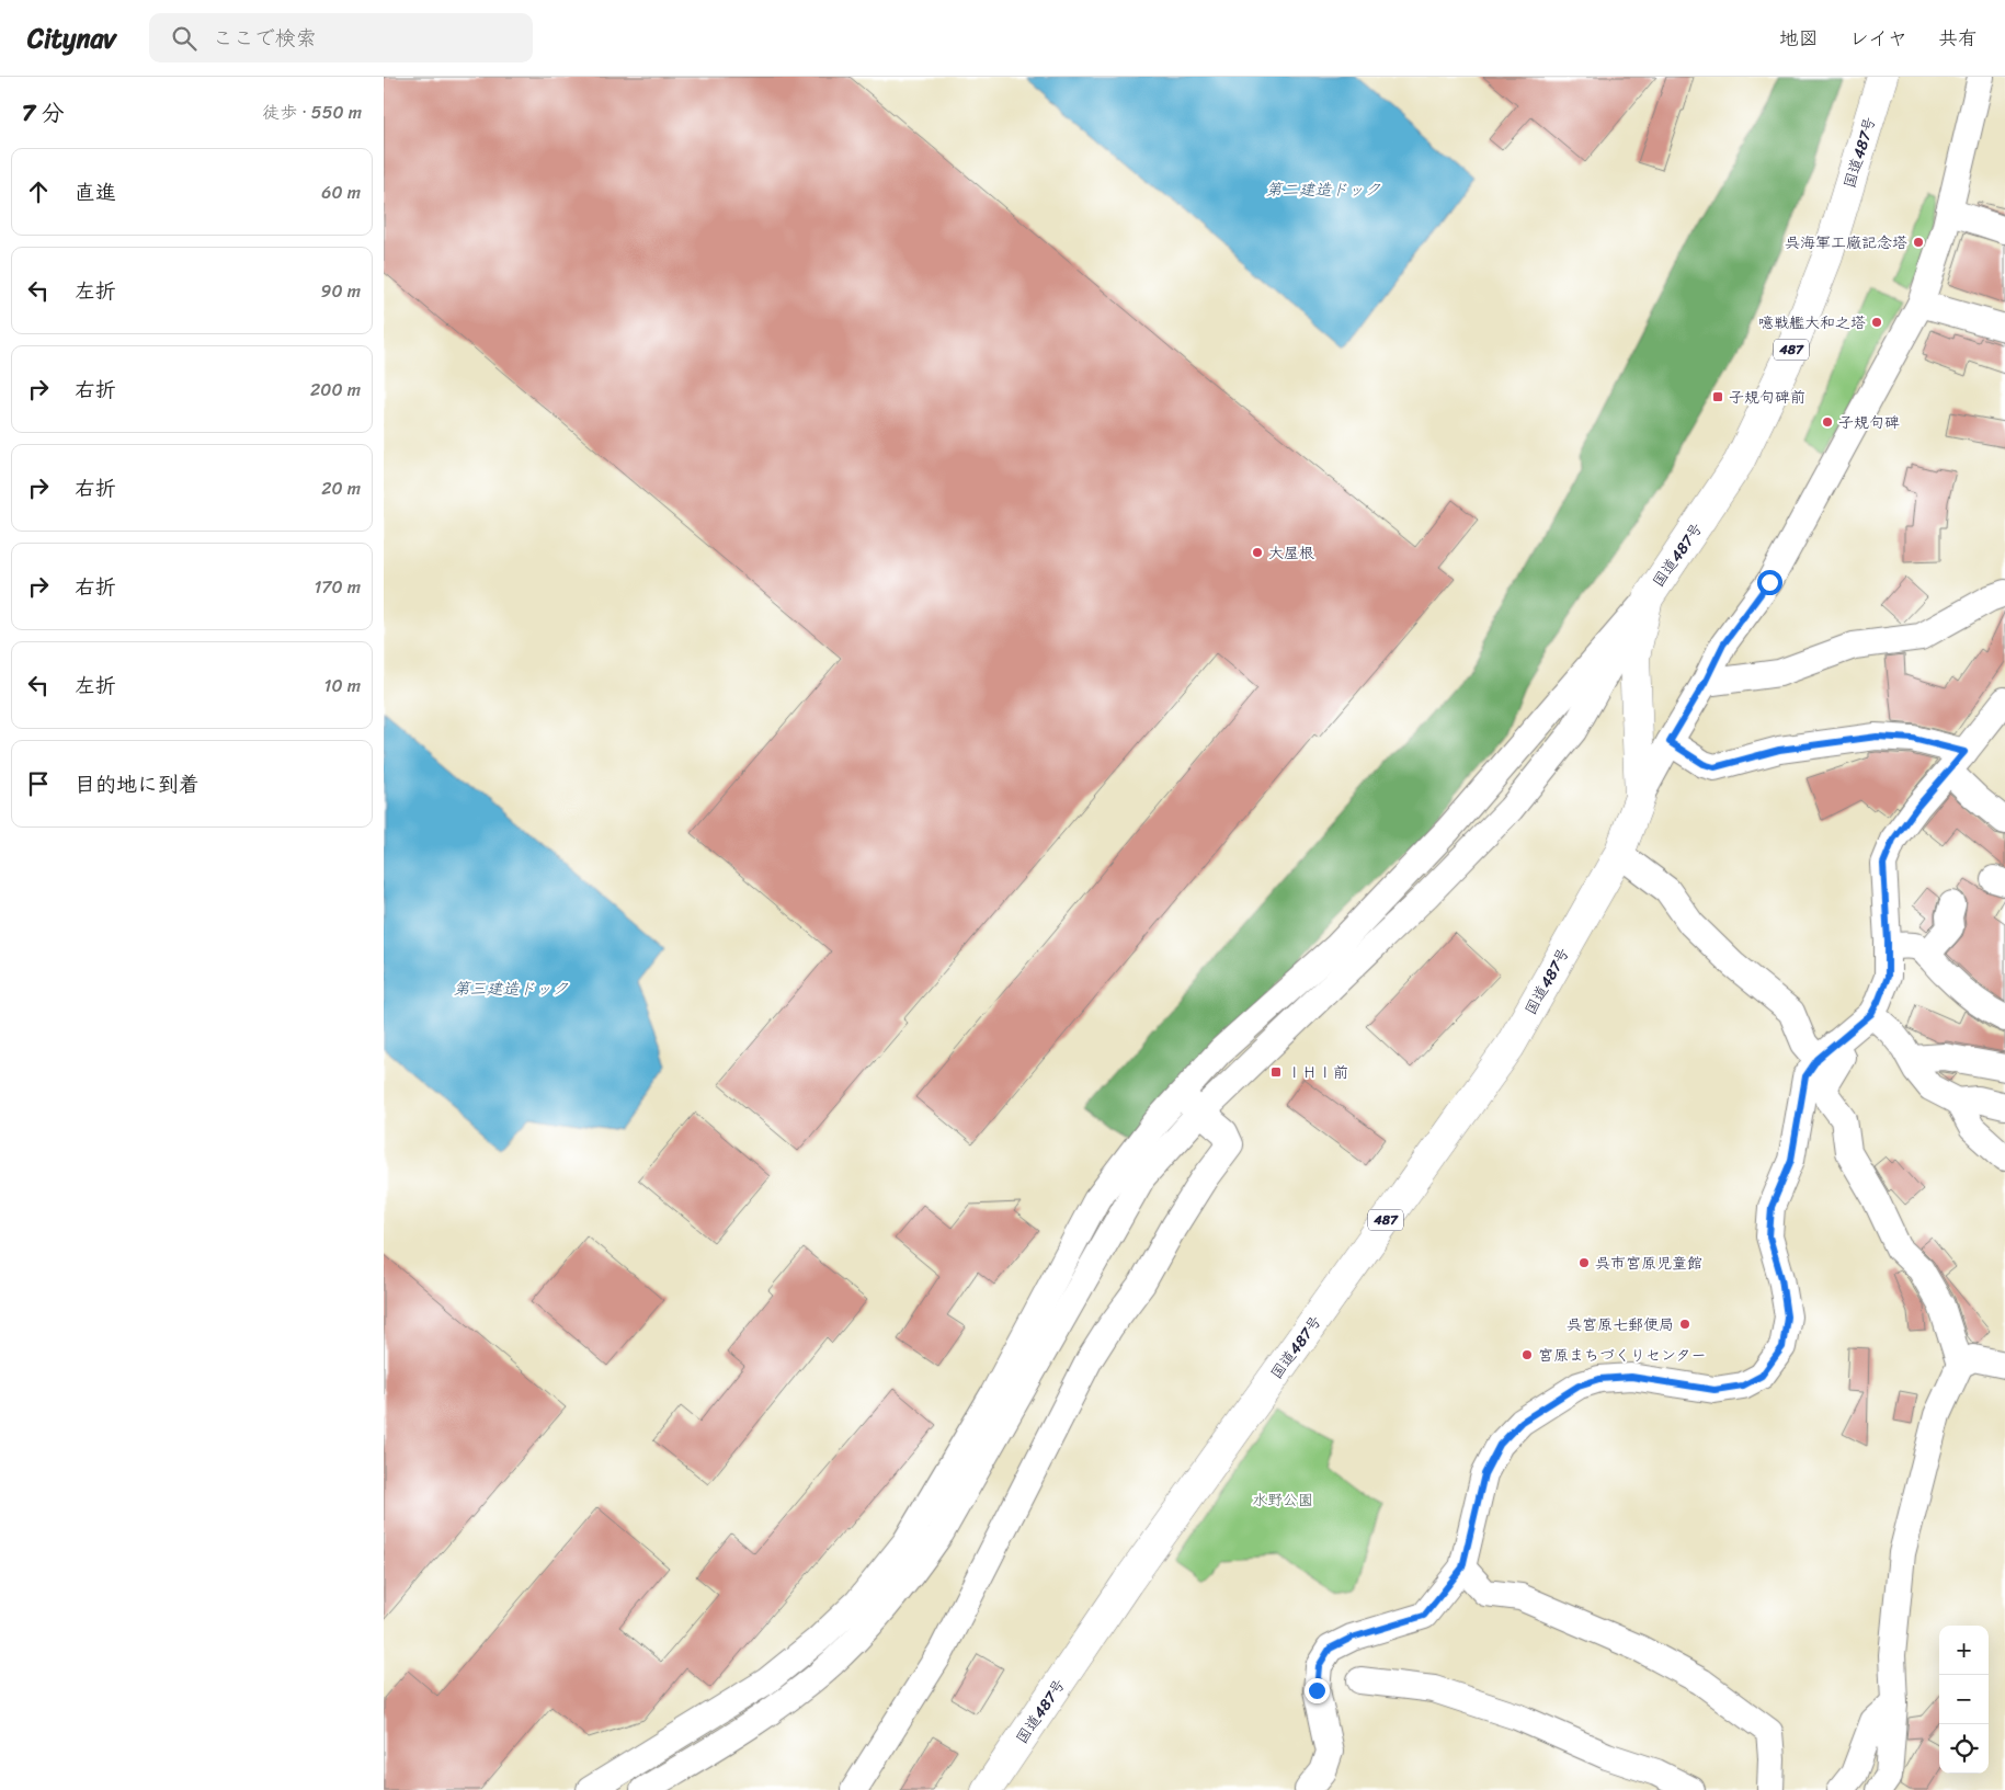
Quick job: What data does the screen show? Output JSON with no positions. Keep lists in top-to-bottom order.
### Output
{
  "streets": {
    "highway": ["国道487号", "487"]
  },
  "water": ["第二建造ドック", "第三建造ドック"],
  "parks": ["水野公園"],
  "places": {
    "other": [
      "呉海軍工廠記念塔",
      "噫戦艦大和之塔",
      "子規句碑",
      "大屋根",
      "呉市宮原児童館",
      "呉宮原七郵便局",
      "宮原まちづくりセンター"
    ],
    "transit": ["子規句碑前", "ＩＨＩ前"]
  },
  "page": {
    "header": "Citynav",
    "search": "ここで検索",
    "nav": ["地図", "レイヤ", "共有"],
    "heading": ["7 分", "徒歩 · 550 m"],
    "list": [
      ["直進", "60 m"],
      ["左折", "90 m"],
      ["右折", "200 m"],
      ["右折", "20 m"],
      ["右折", "170 m"],
      ["左折", "10 m"],
      "目的地に到着"
    ],
    "map_buttons": ["+", "−"]
  }
}
